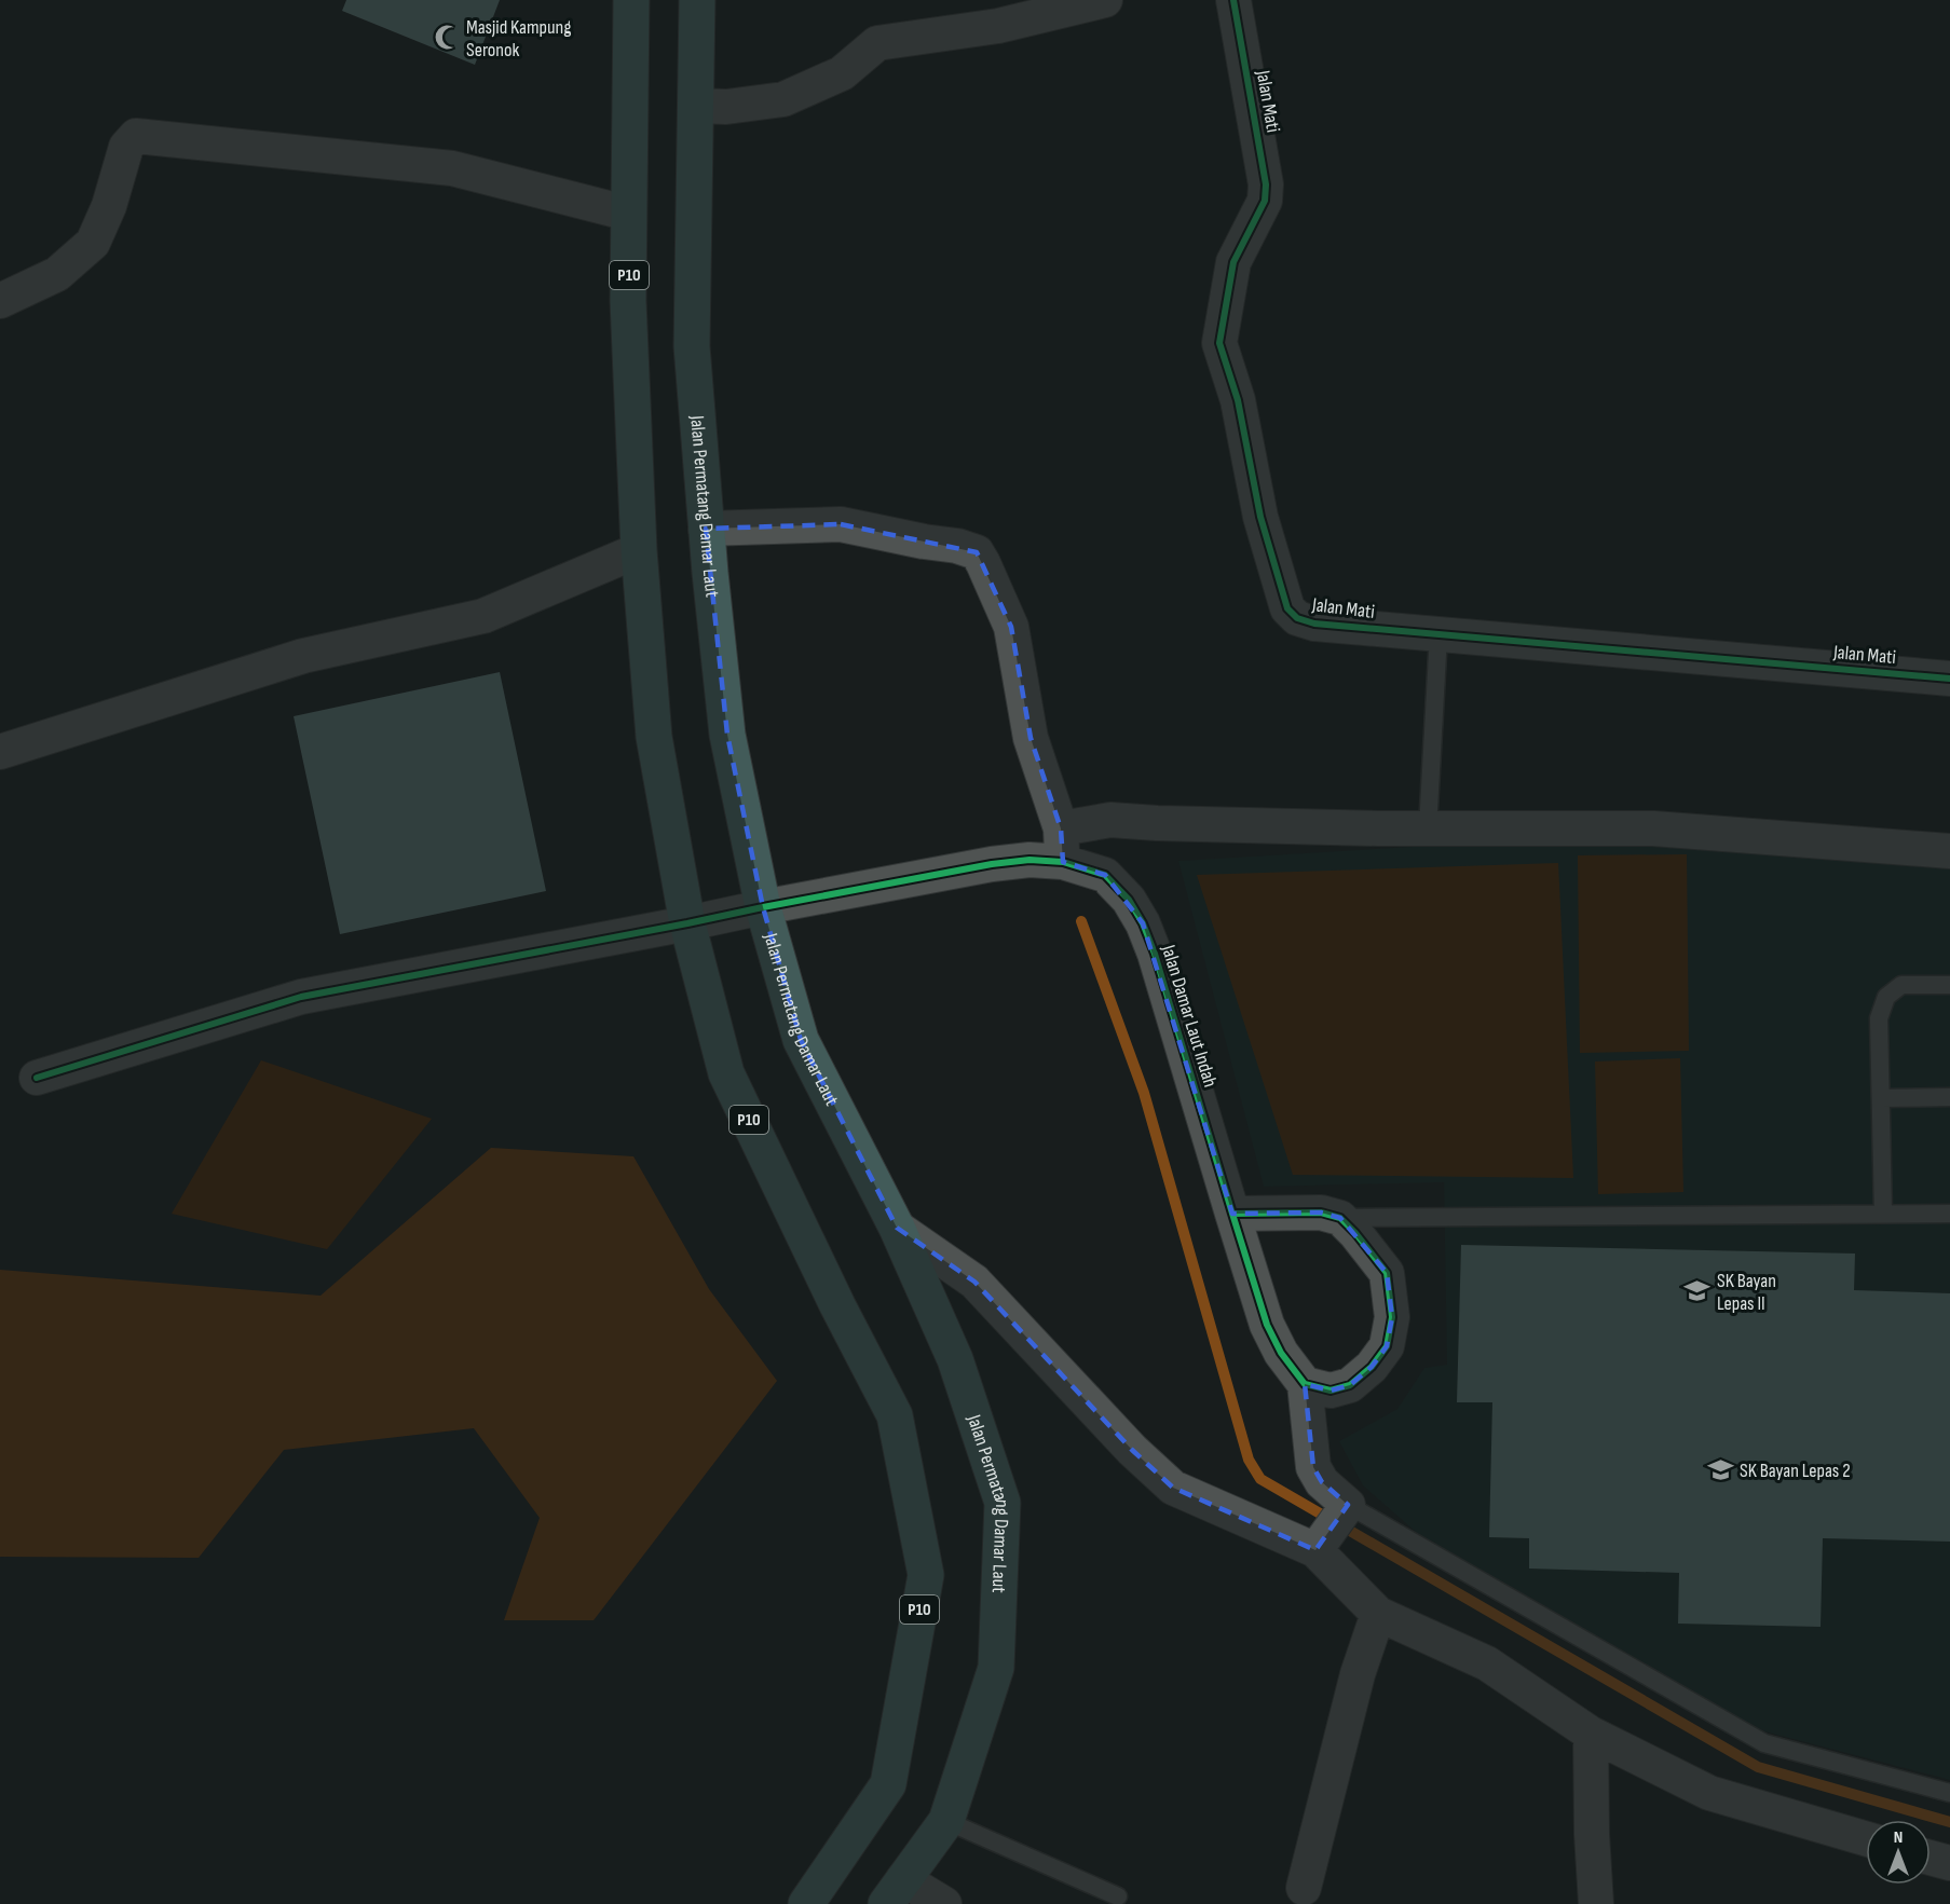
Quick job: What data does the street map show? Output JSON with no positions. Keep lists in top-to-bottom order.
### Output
{
  "streets": {
    "highway": ["P10", "Jalan Permatang Damar Laut"],
    "street": ["Jalan Mati", "Jalan Damar Laut Indah"]
  },
  "crossings": [
    ["P10", "Jalan Damar Laut Indah"],
    ["Jalan Permatang Damar Laut", "Jalan Damar Laut Indah"]
  ],
  "places": {
    "mosque": ["Masjid Kampung Seronok"],
    "school or university": ["SK Bayan Lepas II", "SK Bayan Lepas 2"]
  },
  "north": "top"
}
